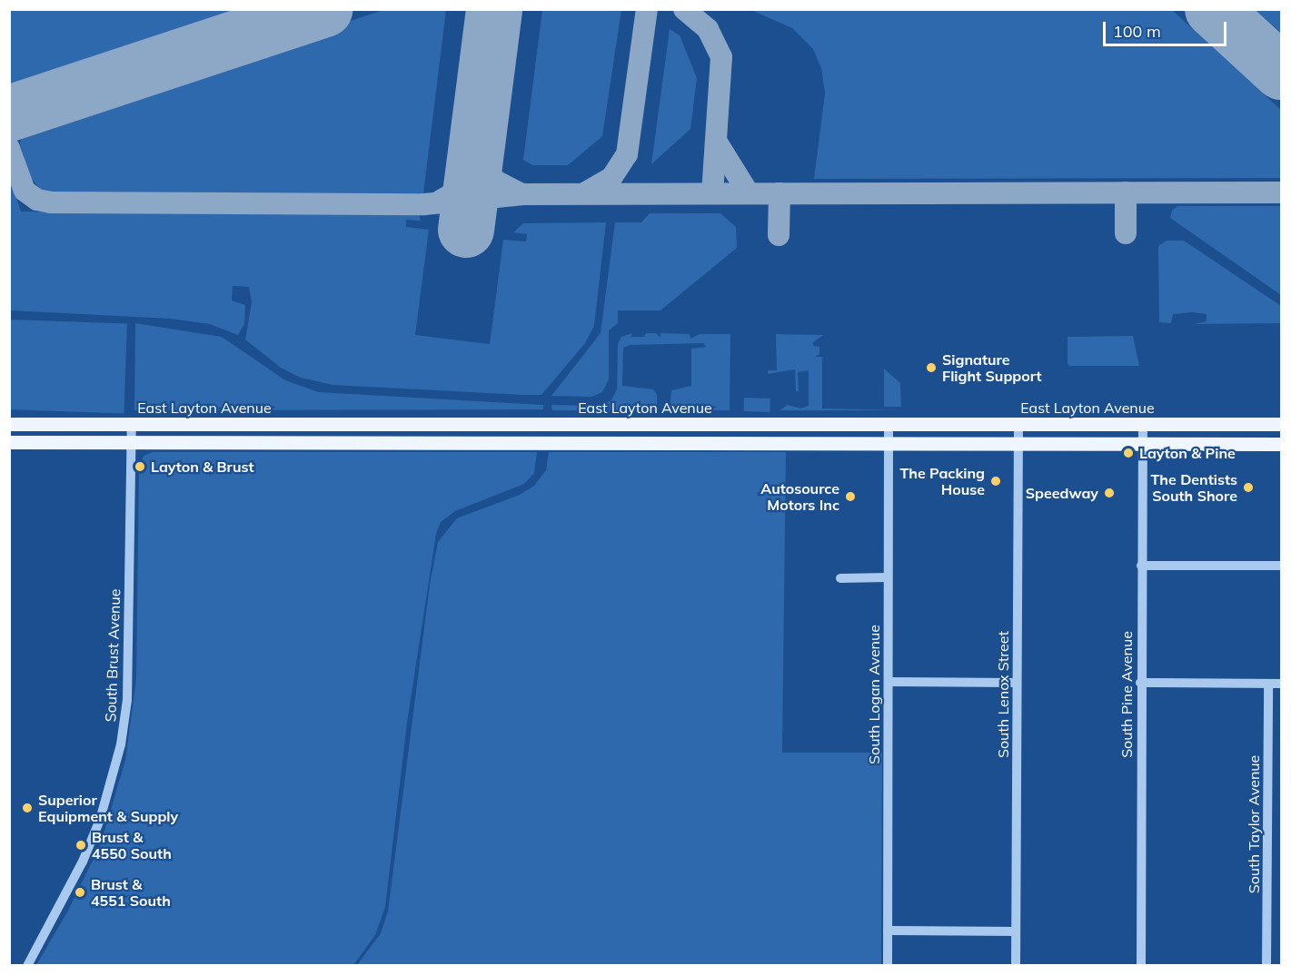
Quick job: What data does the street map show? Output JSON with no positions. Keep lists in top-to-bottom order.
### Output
{
  "streets": {
    "main road": ["East Layton Avenue"],
    "street": [
      "South Brust Avenue",
      "South Logan Avenue",
      "South Lenox Street",
      "South Pine Avenue",
      "South Taylor Avenue"
    ]
  },
  "crossings": [
    ["East Layton Avenue", "South Brust Avenue"],
    ["East Layton Avenue", "South Logan Avenue"],
    ["East Layton Avenue", "South Lenox Street"],
    ["East Layton Avenue", "South Pine Avenue"]
  ],
  "places": [
    "Signature Flight Support",
    "Layton & Pine",
    "Layton & Brust",
    "The Packing House",
    "The Dentists South Shore",
    "Speedway",
    "Autosource Motors Inc",
    "Superior Equipment & Supply",
    "Brust & 4550 South",
    "Brust & 4551 South"
  ],
  "scale_bar": "100 m"
}
